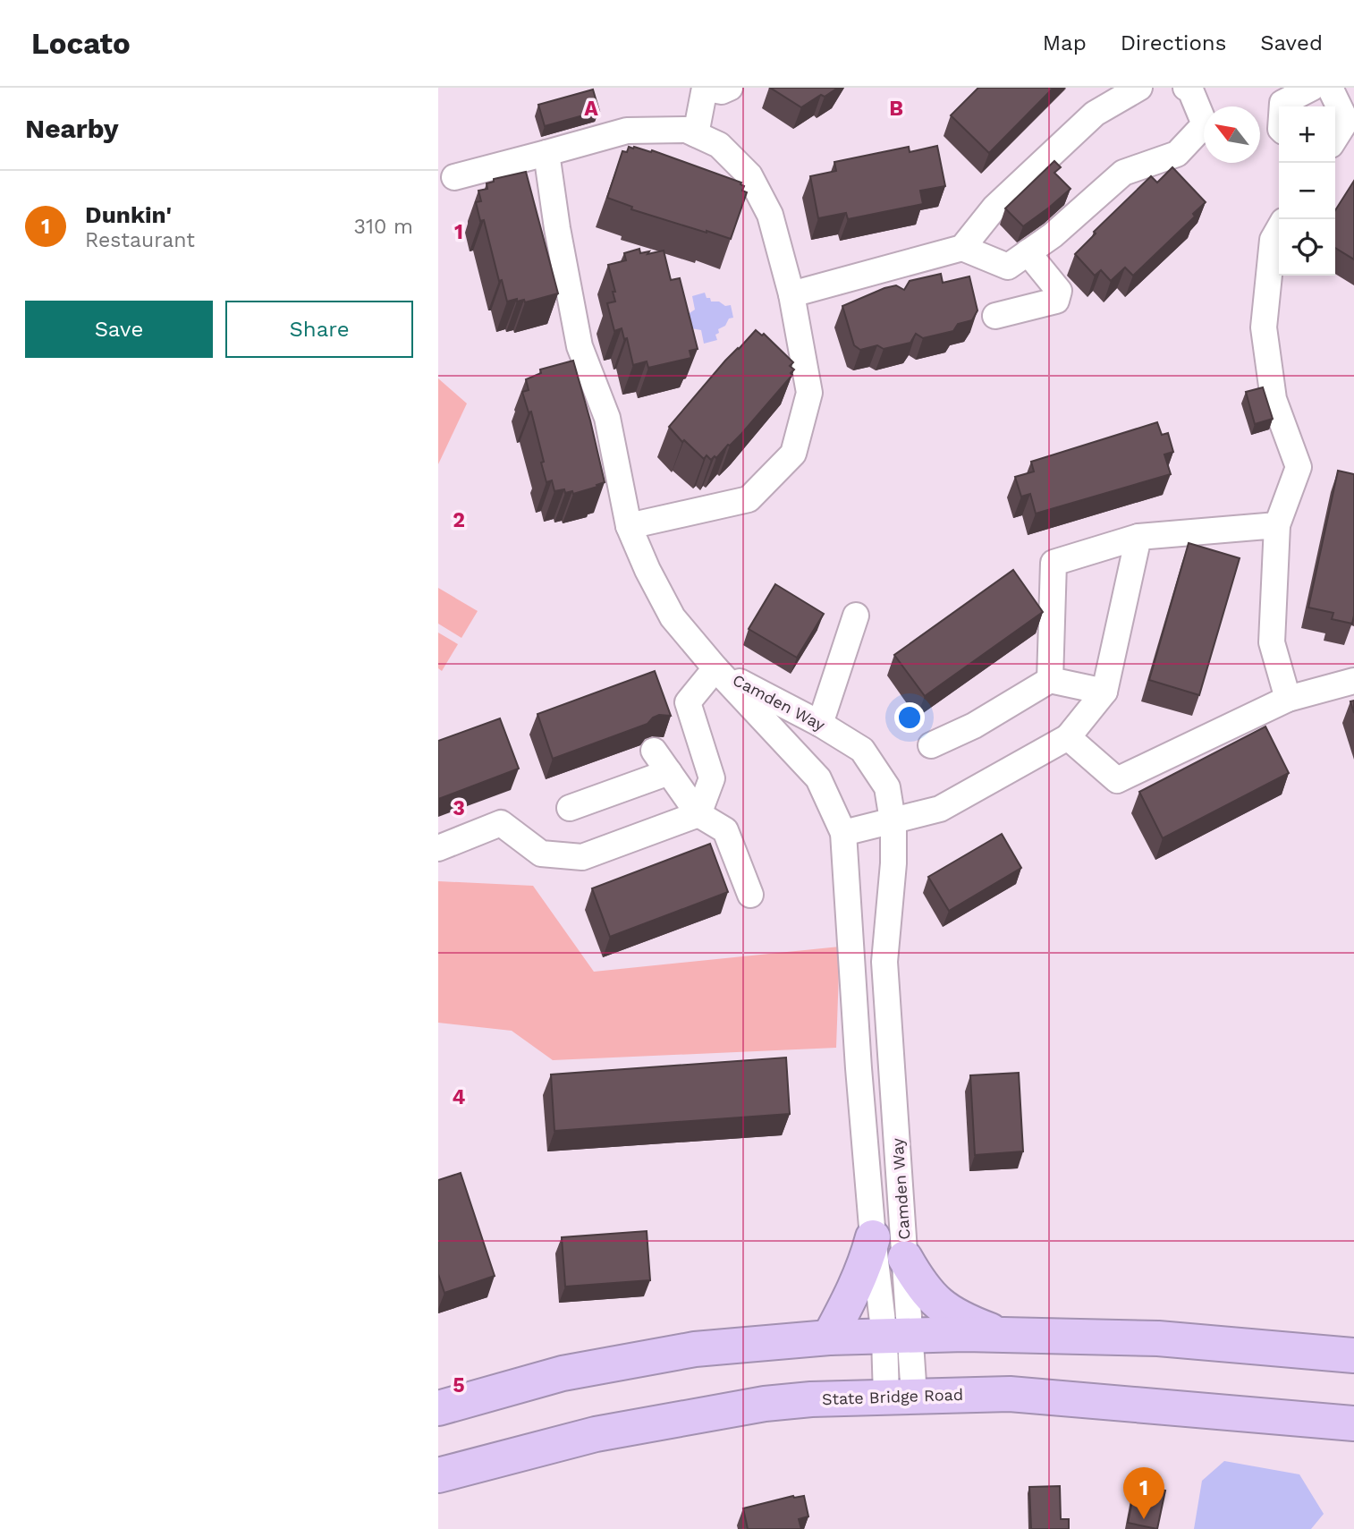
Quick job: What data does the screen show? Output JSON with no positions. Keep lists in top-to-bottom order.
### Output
{
  "streets": {
    "highway": ["State Bridge Road"],
    "street": ["Camden Way"]
  },
  "north": "top left",
  "page": {
    "header": "Locato",
    "nav": ["Map", "Directions", "Saved"],
    "heading": "Nearby",
    "map_buttons": ["+", "−"],
    "list": [
      {
        "mark": "1",
        "name": "Dunkin'",
        "note": "Restaurant",
        "value": "310 m"
      }
    ],
    "buttons": ["Save", "Share"],
    "pins": "1"
  },
  "grid": {
    "columns": ["A", "B"],
    "rows": [
      "1",
      "2",
      "3",
      "4",
      "5"
    ]
  }
}
